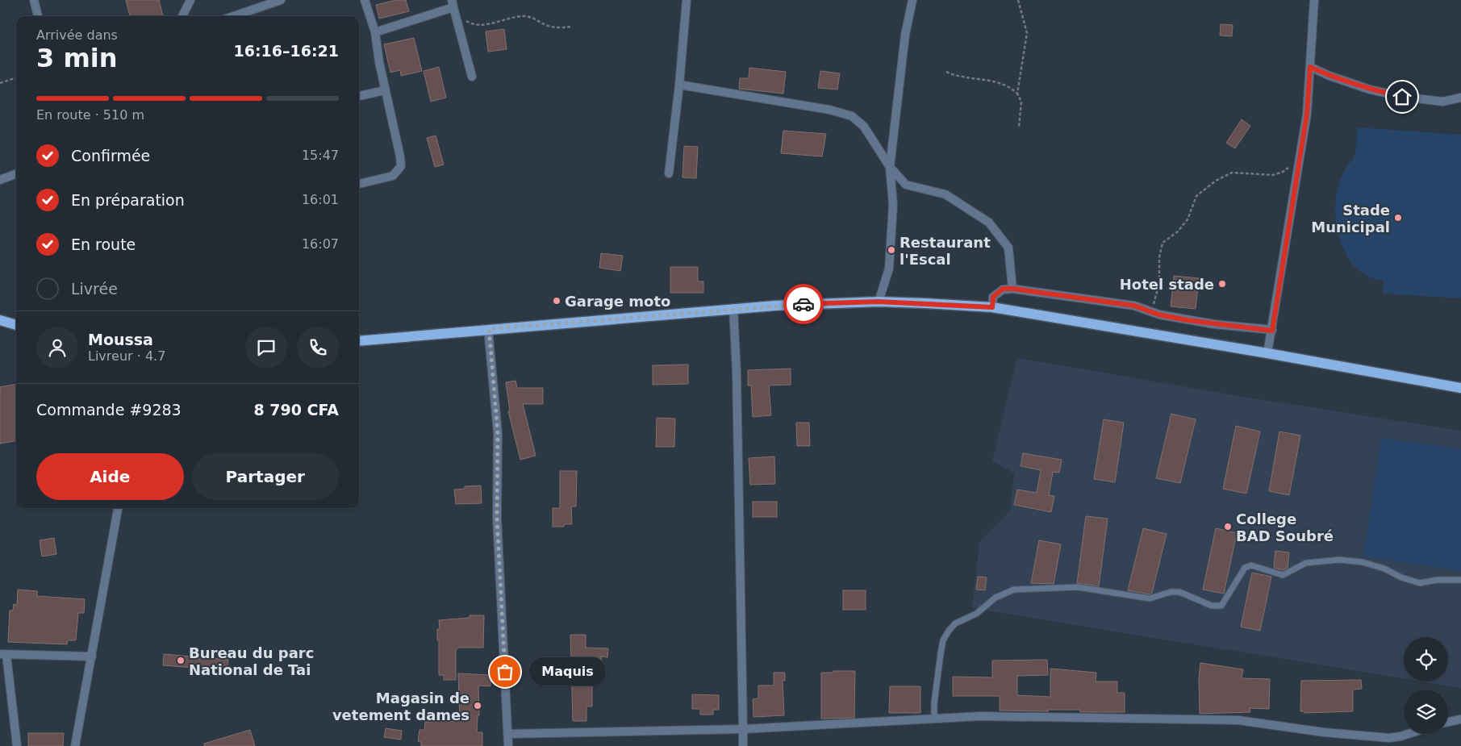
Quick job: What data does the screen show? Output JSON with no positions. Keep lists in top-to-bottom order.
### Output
{
  "places": [
    "Stade Municipal",
    "Restaurant l'Escal",
    "Hotel stade",
    "Garage moto",
    "College BAD Soubré",
    "Bureau du parc National de Tai",
    "Maquis",
    "Magasin de vetement dames"
  ],
  "page": {
    "heading": ["3 min", "Arrivée dans", "16:16–16:21"],
    "panel": [
      "Moussa",
      "Livreur · 4.7",
      "Commande #9283",
      "8 790 CFA"
    ],
    "bar": "En route · 510 m",
    "list": [
      ["Confirmée", "15:47"],
      ["En préparation", "16:01"],
      ["En route", "16:07"],
      "Livrée"
    ],
    "buttons": ["Aide", "Partager"],
    "bubble": "Maquis"
  }
}
